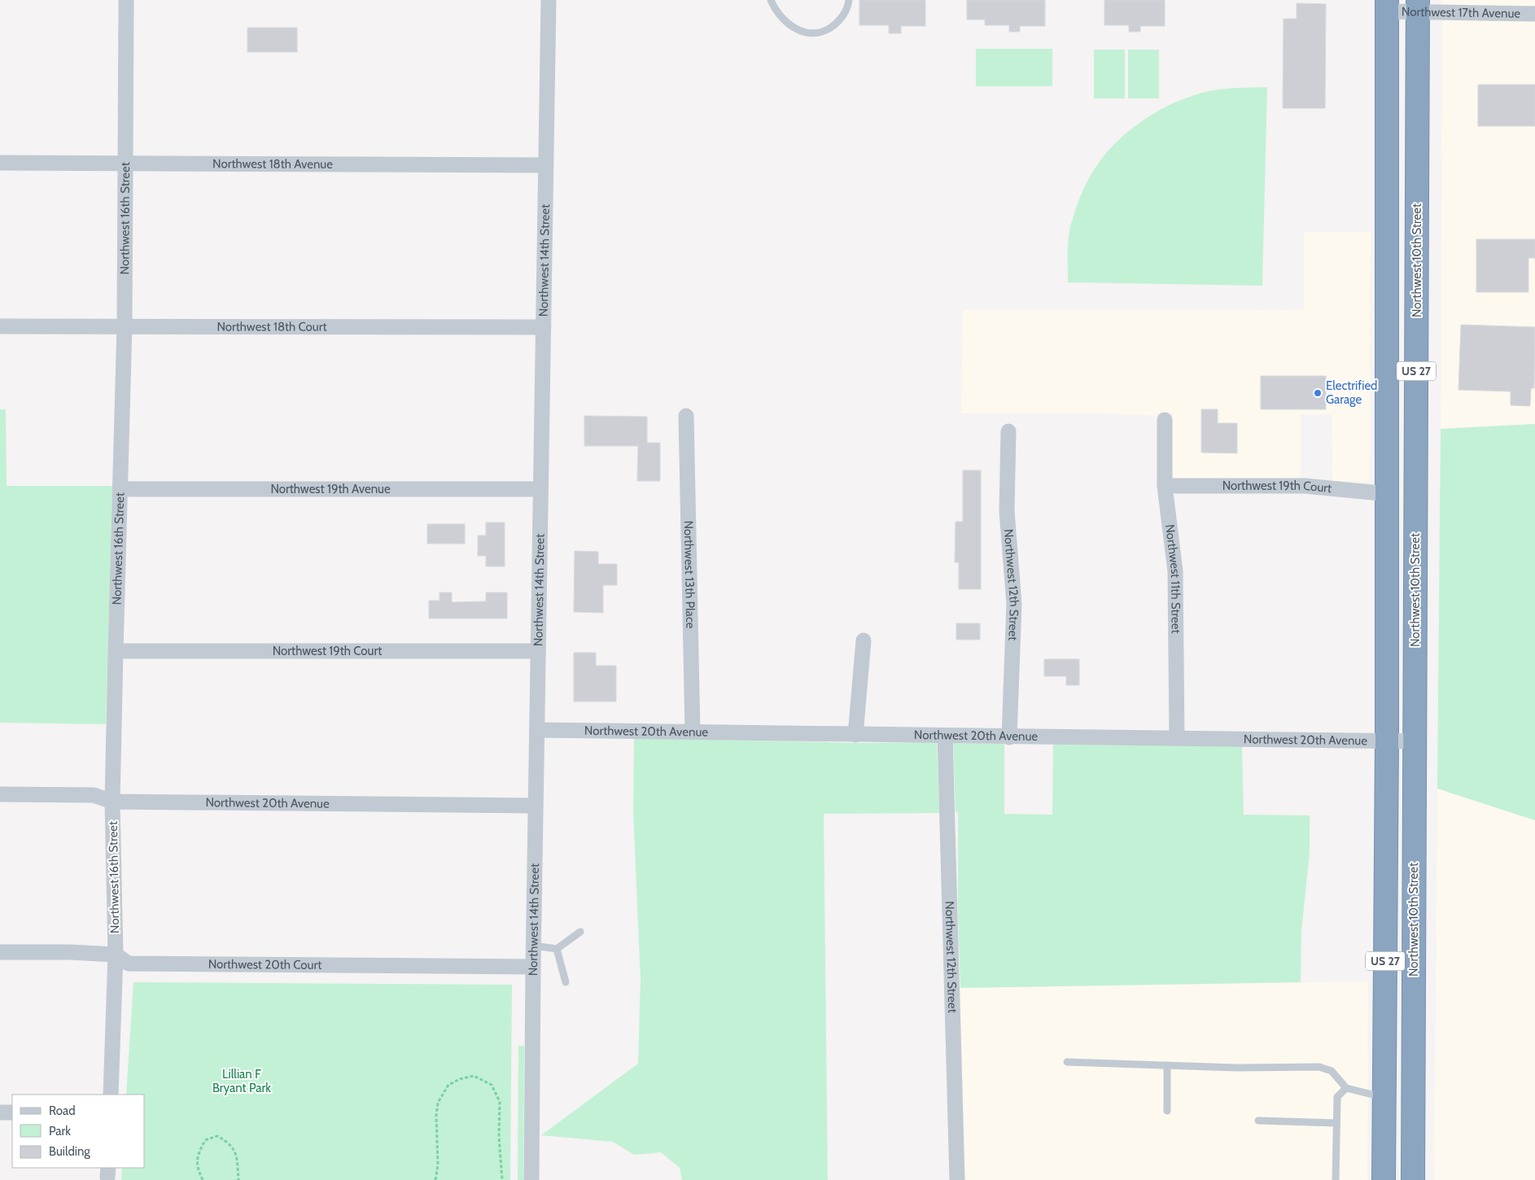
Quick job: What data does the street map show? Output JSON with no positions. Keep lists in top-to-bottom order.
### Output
{
  "streets": {
    "highway": ["Northwest 10th Street", "US 27"],
    "street": [
      "Northwest 17th Avenue",
      "Northwest 18th Avenue",
      "Northwest 16th Street",
      "Northwest 14th Street",
      "Northwest 18th Court",
      "Northwest 19th Court",
      "Northwest 19th Avenue",
      "Northwest 13th Place",
      "Northwest 11th Street",
      "Northwest 12th Street",
      "Northwest 20th Avenue",
      "Northwest 20th Court"
    ]
  },
  "crossings": [
    ["Northwest 17th Avenue", "Northwest 10th Street"],
    ["Northwest 17th Avenue", "US 27"],
    ["Northwest 18th Avenue", "Northwest 16th Street"],
    ["Northwest 18th Avenue", "Northwest 14th Street"],
    ["Northwest 16th Street", "Northwest 18th Court"],
    ["Northwest 16th Street", "Northwest 19th Court"],
    ["Northwest 16th Street", "Northwest 19th Avenue"],
    ["Northwest 16th Street", "Northwest 20th Avenue"],
    ["Northwest 16th Street", "Northwest 20th Court"],
    ["Northwest 14th Street", "Northwest 18th Court"],
    ["Northwest 14th Street", "Northwest 19th Court"],
    ["Northwest 14th Street", "Northwest 19th Avenue"],
    ["Northwest 14th Street", "Northwest 20th Avenue"],
    ["Northwest 14th Street", "Northwest 20th Court"],
    ["Northwest 10th Street", "Northwest 20th Avenue"],
    ["US 27", "Northwest 19th Court"],
    ["US 27", "Northwest 20th Avenue"],
    ["Northwest 19th Court", "Northwest 11th Street"],
    ["Northwest 13th Place", "Northwest 20th Avenue"],
    ["Northwest 11th Street", "Northwest 20th Avenue"],
    ["Northwest 12th Street", "Northwest 20th Avenue"]
  ],
  "parks": ["Lillian F Bryant Park"],
  "places": ["Electrified Garage"],
  "legend": ["Road", "Park", "Building"]
}
